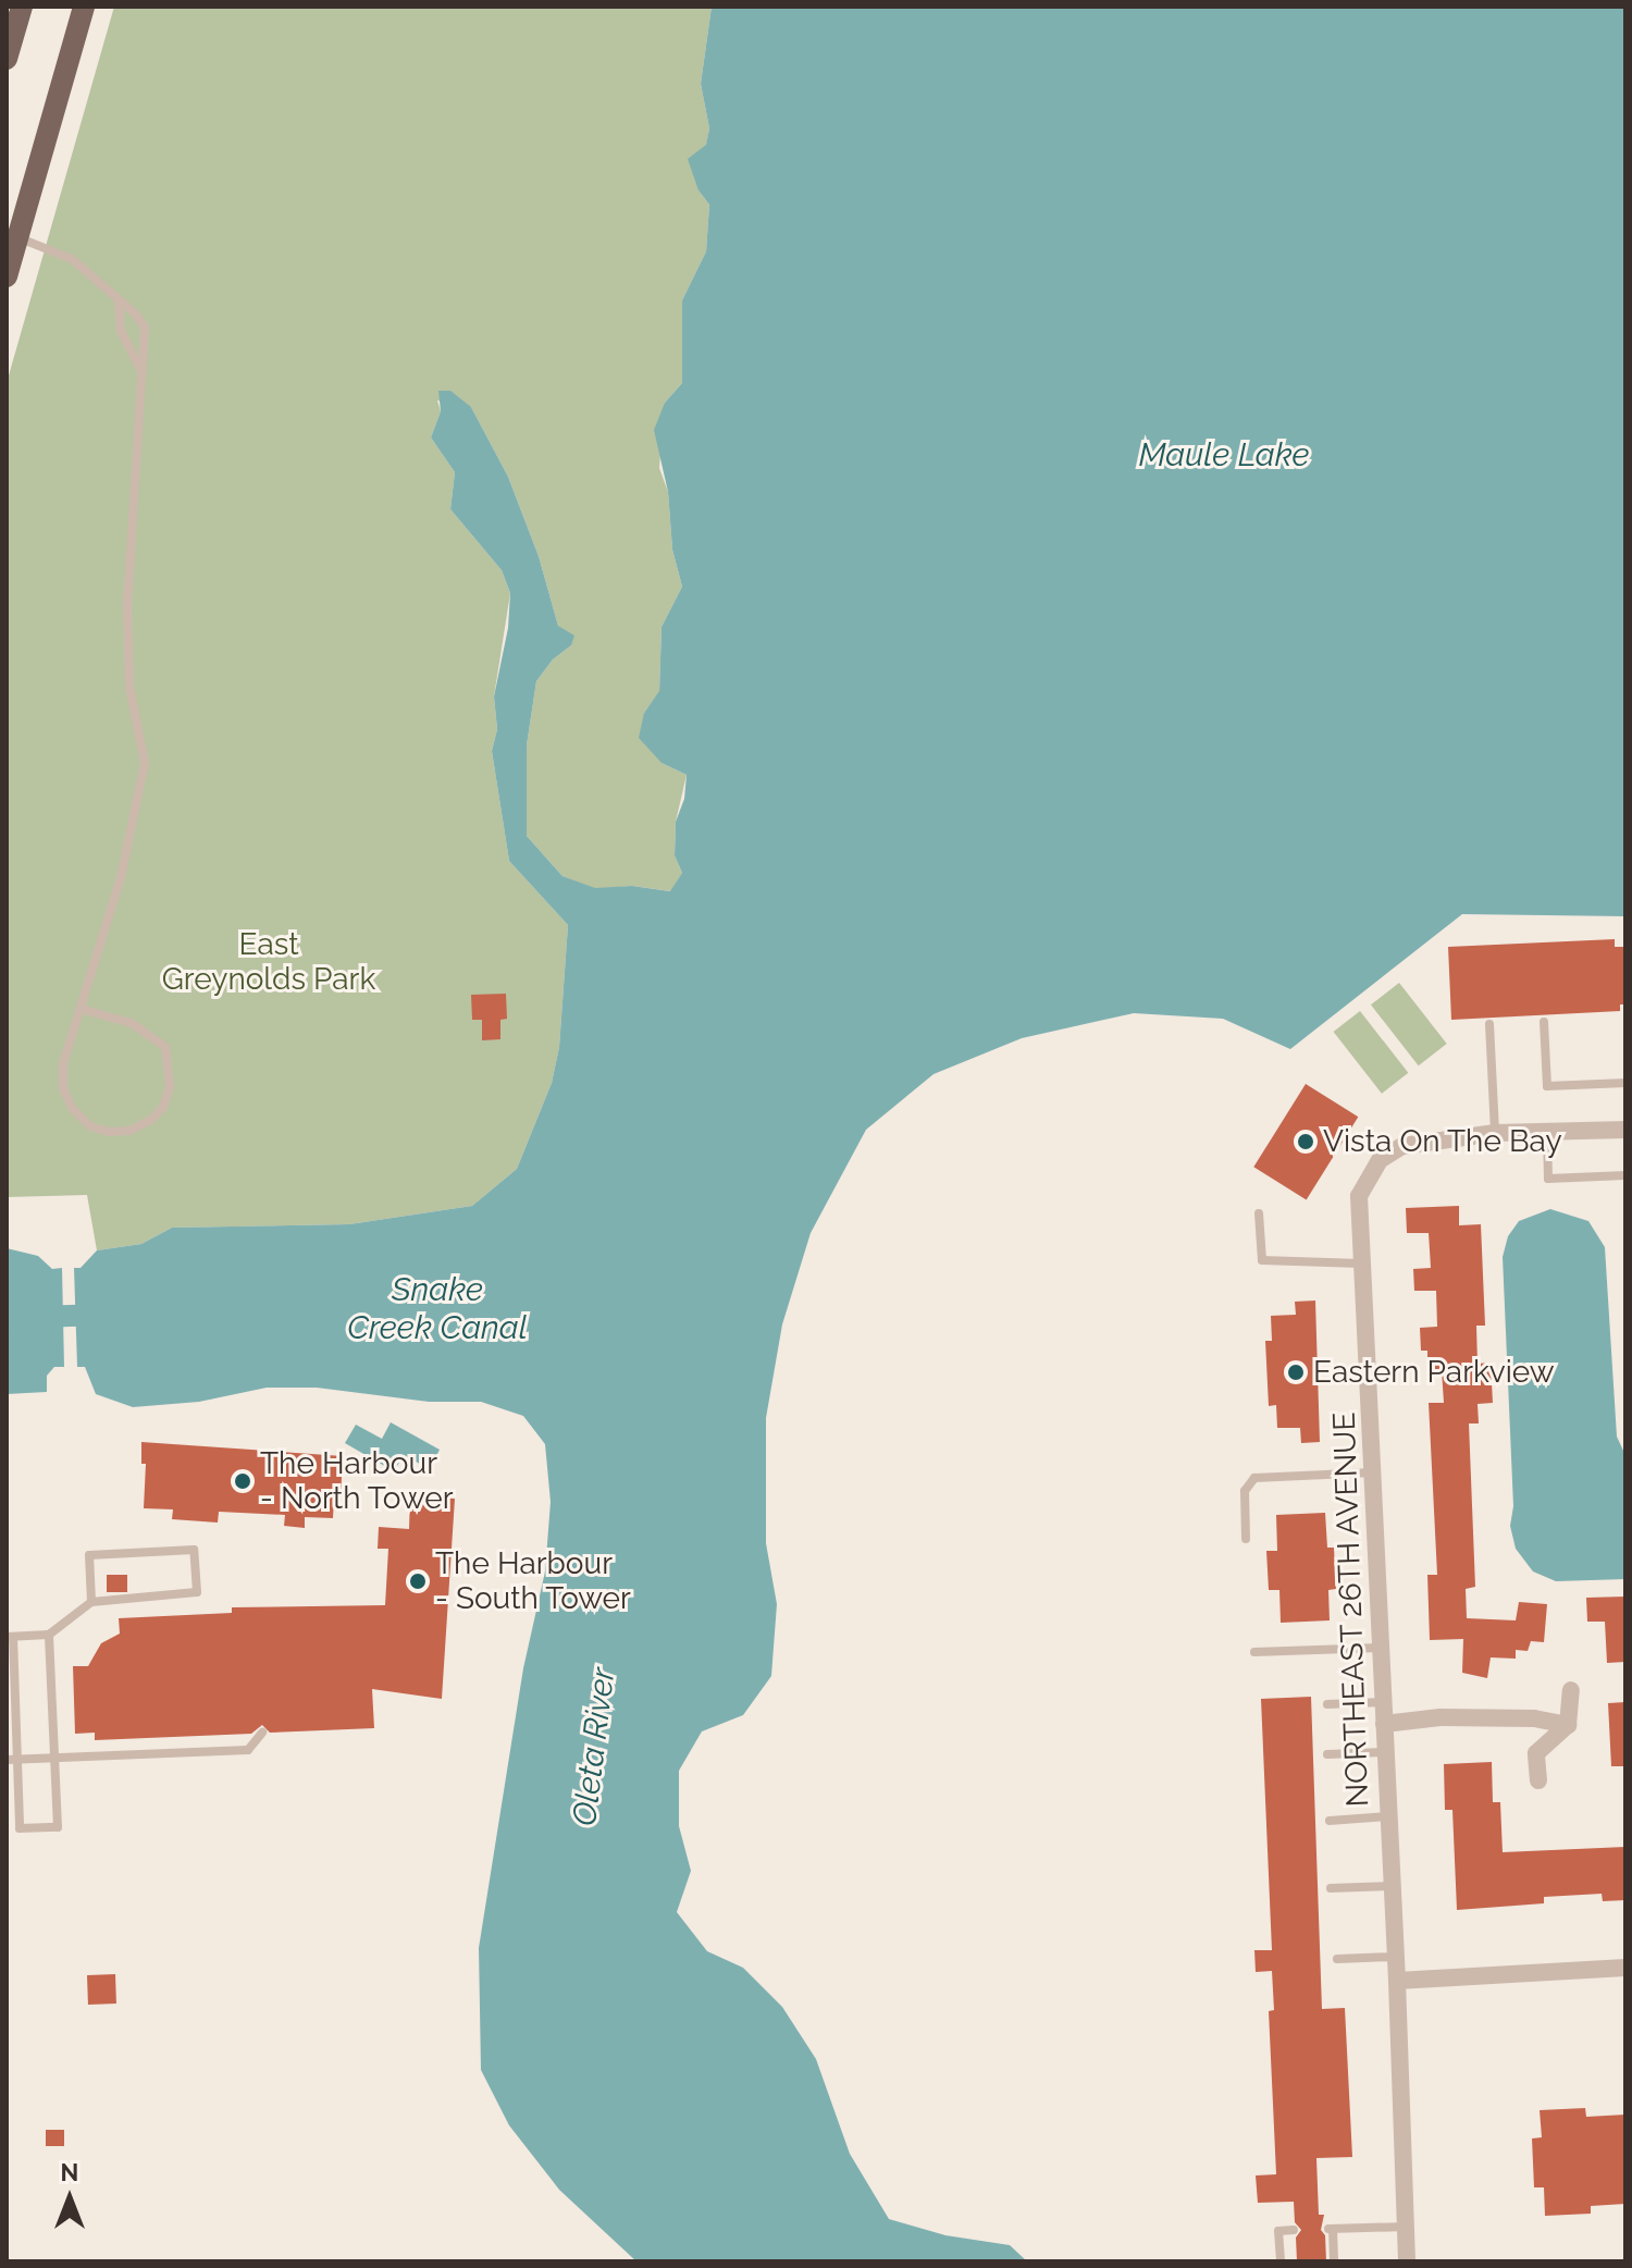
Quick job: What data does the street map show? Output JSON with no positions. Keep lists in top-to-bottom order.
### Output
{
  "streets": {
    "street": ["NORTHEAST 26TH AVENUE"]
  },
  "water": ["Maule Lake", "Snake Creek Canal", "Oleta River"],
  "parks": ["East Greynolds Park"],
  "places": [
    "Vista On The Bay",
    "Eastern Parkview",
    "The Harbour - North Tower",
    "The Harbour - South Tower"
  ],
  "north": "top"
}
